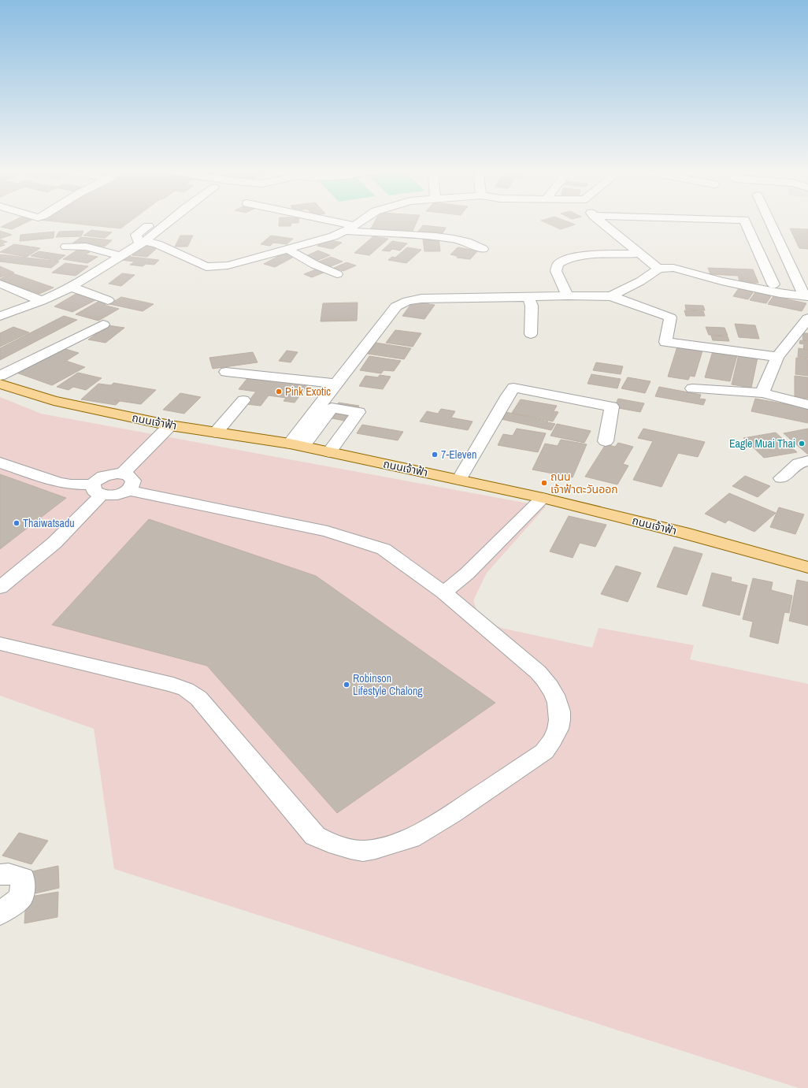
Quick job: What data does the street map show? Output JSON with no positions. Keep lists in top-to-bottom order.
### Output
{
  "streets": {
    "main road": ["ถนนเจ้าฟ้า"]
  },
  "places": [
    "Pink Exotic",
    "Eagle Muai Thai",
    "7-Eleven",
    "ถนน เจ้าฟ้าตะวันออก",
    "Thaiwatsadu",
    "Robinson Lifestyle Chalong"
  ]
}
